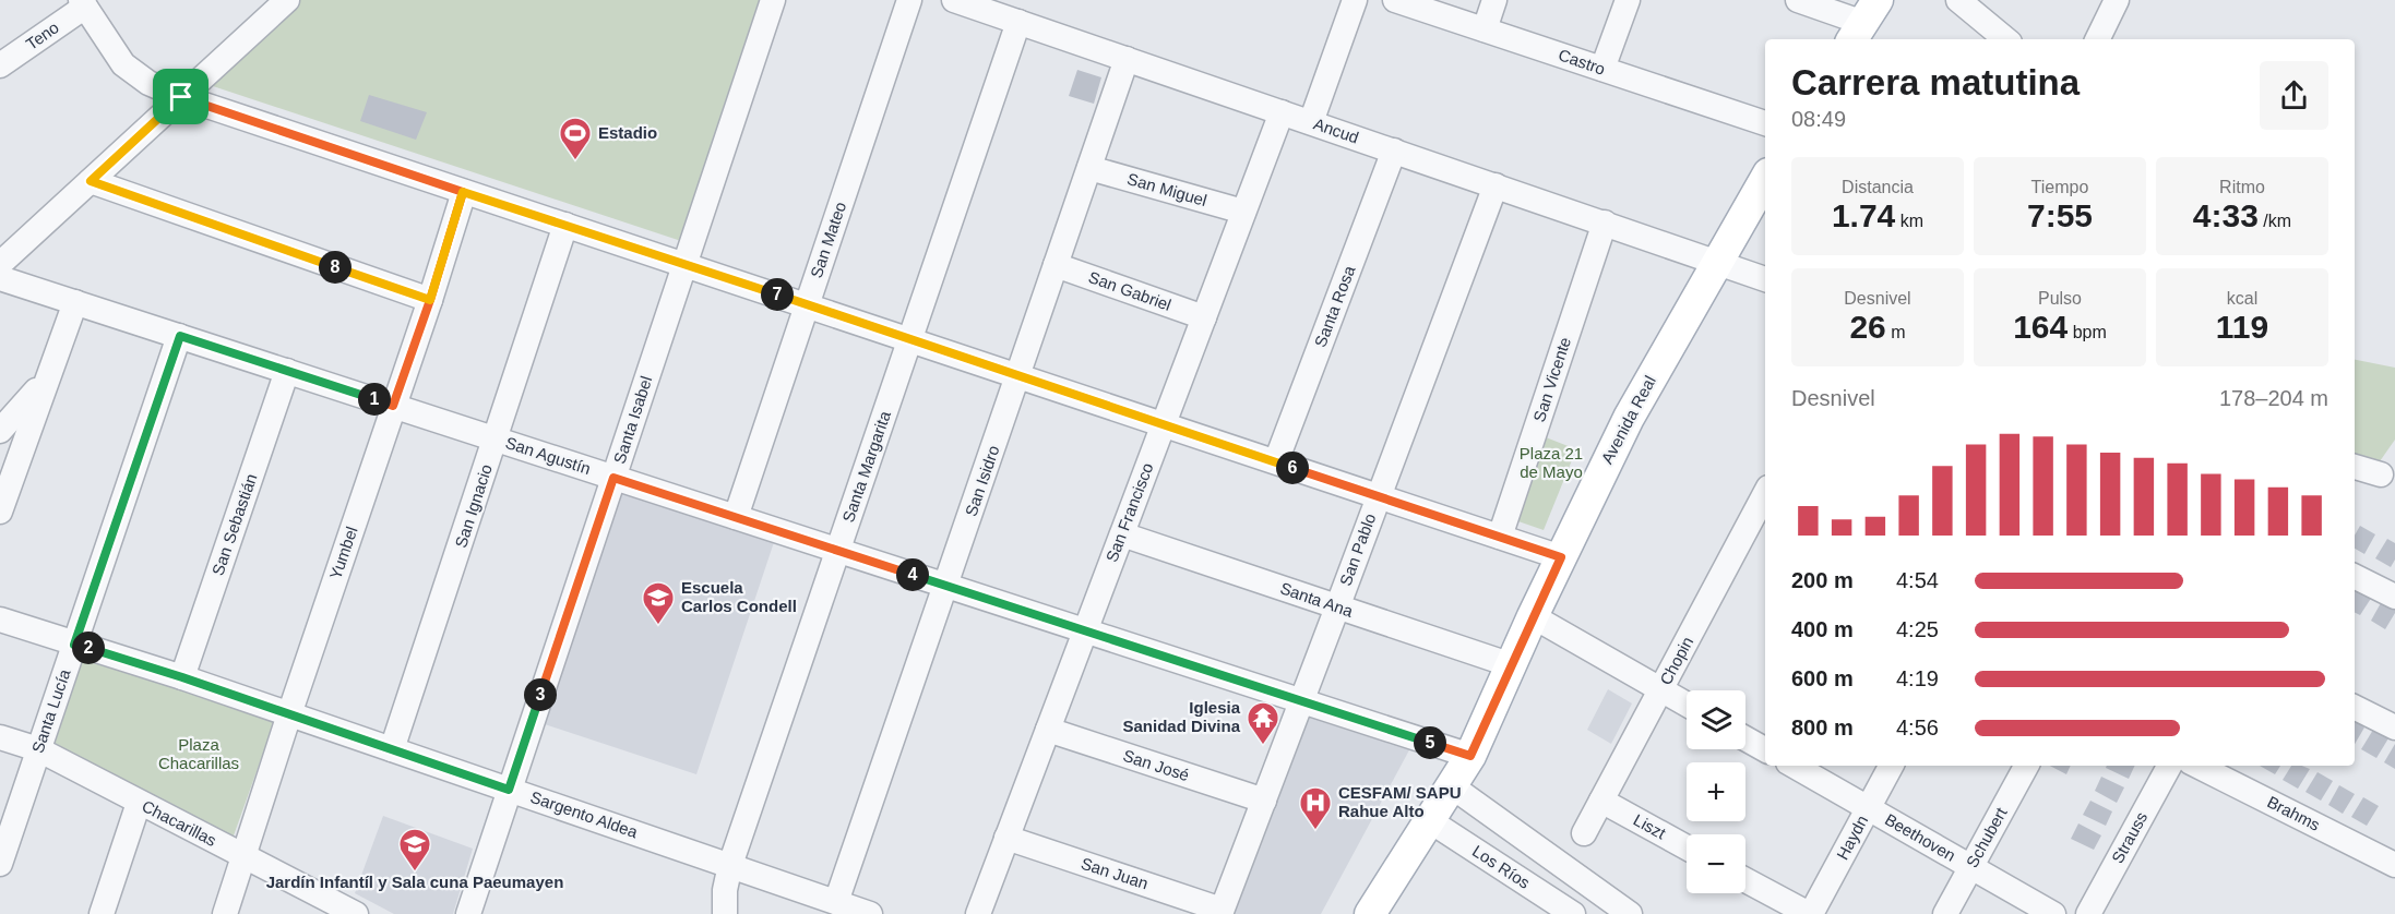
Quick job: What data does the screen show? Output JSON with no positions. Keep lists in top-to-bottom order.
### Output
{
  "streets": {
    "main road": ["Avenida Real"],
    "street": [
      "Teno",
      "Castro",
      "Ancud",
      "San Miguel",
      "San Mateo",
      "San Gabriel",
      "Santa Rosa",
      "San Vicente",
      "Santa Isabel",
      "San Agustín",
      "Santa Margarita",
      "San Isidro",
      "San Ignacio",
      "San Francisco",
      "San Sebastián",
      "San Pablo",
      "Yumbel",
      "Santa Ana",
      "Chopin",
      "Santa Lucía",
      "San José",
      "Brahms",
      "Sargento Aldea",
      "Chacarillas",
      "Liszt",
      "Haydn",
      "Beethoven",
      "Schubert",
      "Strauss",
      "Los Ríos",
      "San Juan"
    ]
  },
  "crossings": [
    ["Ancud", "Santa Rosa"],
    ["Ancud", "San Vicente"],
    ["Ancud", "Avenida Real"],
    ["Ancud", "Santa Margarita"],
    ["Ancud", "San Isidro"],
    ["Ancud", "San Francisco"],
    ["Ancud", "San Pablo"],
    ["San Miguel", "San Isidro"],
    ["San Miguel", "San Francisco"],
    ["San Mateo", "San Agustín"],
    ["San Gabriel", "San Isidro"],
    ["San Gabriel", "San Francisco"],
    ["Santa Isabel", "San Agustín"],
    ["Santa Isabel", "Sargento Aldea"],
    ["Avenida Real", "San Agustín"],
    ["Avenida Real", "Santa Ana"],
    ["Avenida Real", "Los Ríos"],
    ["San Agustín", "Santa Margarita"],
    ["San Agustín", "San Isidro"],
    ["San Agustín", "San Ignacio"],
    ["San Agustín", "San Francisco"],
    ["San Agustín", "San Sebastián"],
    ["San Agustín", "San Pablo"],
    ["San Agustín", "Yumbel"],
    ["San Agustín", "Santa Lucía"],
    ["Santa Margarita", "Sargento Aldea"],
    ["San Isidro", "Sargento Aldea"],
    ["San Ignacio", "Sargento Aldea"],
    ["San Francisco", "Santa Ana"],
    ["San Francisco", "San José"],
    ["San Francisco", "San Juan"],
    ["San Sebastián", "Sargento Aldea"],
    ["San Pablo", "Santa Ana"],
    ["San Pablo", "San José"],
    ["San Pablo", "San Juan"],
    ["Yumbel", "Sargento Aldea"],
    ["Yumbel", "Chacarillas"],
    ["Chopin", "Liszt"],
    ["Santa Lucía", "Sargento Aldea"],
    ["Santa Lucía", "Chacarillas"],
    ["Haydn", "Beethoven"],
    ["Beethoven", "Schubert"]
  ],
  "parks": ["Plaza 21 de Mayo", "Plaza Chacarillas"],
  "places": {
    "sports": ["Estadio"],
    "school or university": ["Escuela Carlos Condell", "Jardín Infantíl y Sala cuna Paeumayen"],
    "temple": ["Iglesia Sanidad Divina"],
    "hospital": ["CESFAM/ SAPU Rahue Alto"]
  },
  "page": {
    "heading": ["Carrera matutina", "08:49"],
    "stats": [
      ["Distancia", "1.74 km"],
      ["Tiempo", "7:55"],
      ["Ritmo", "4:33 /km"],
      ["Desnivel", "26 m"],
      ["Pulso", "164 bpm"],
      ["kcal", "119"]
    ],
    "pins": [
      "8",
      "7",
      "1",
      "6",
      "4",
      "2",
      "3",
      "5"
    ],
    "chart": ["Desnivel", "178–204 m"],
    "list": [
      {
        "name": "200 m",
        "note": "4:54"
      },
      {
        "name": "400 m",
        "note": "4:25"
      },
      {
        "name": "600 m",
        "note": "4:19"
      },
      {
        "name": "800 m",
        "note": "4:56"
      }
    ],
    "map_buttons": ["+", "−"]
  }
}
